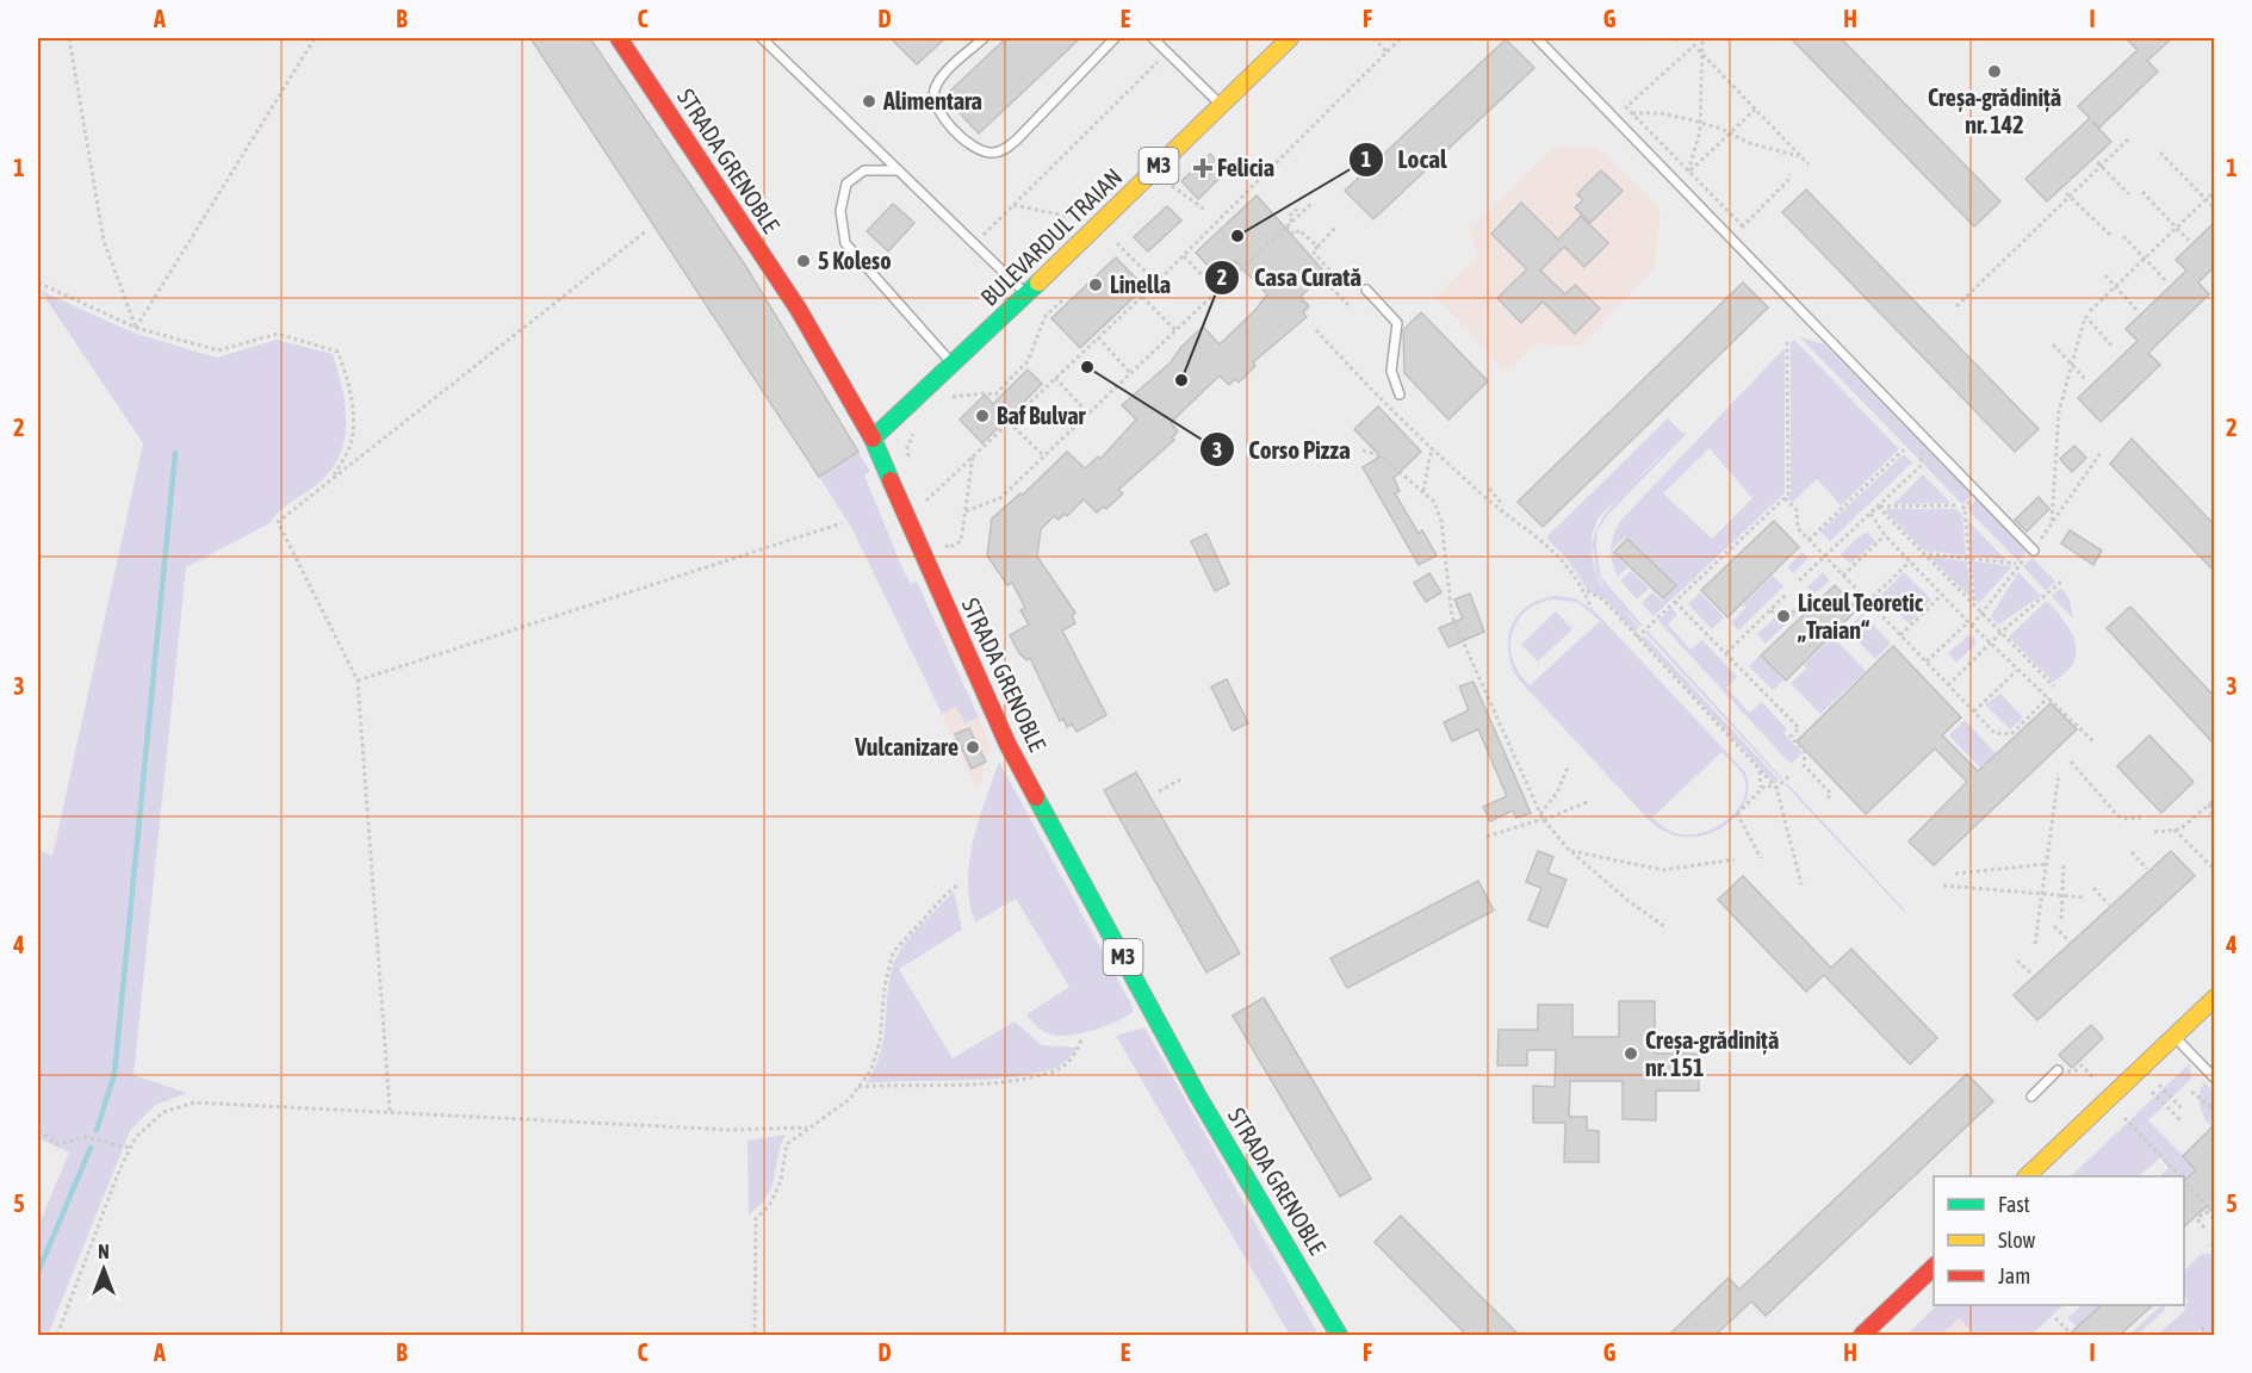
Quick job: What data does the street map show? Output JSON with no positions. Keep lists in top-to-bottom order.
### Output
{
  "streets": {
    "main road": ["STRADA GRENOBLE", "M3", "BULEVARDUL TRAIAN"]
  },
  "crossings": [
    ["STRADA GRENOBLE", "BULEVARDUL TRAIAN"]
  ],
  "places": {
    "other": [
      "Creșa-grădiniță nr. 142",
      "Alimentara",
      "Local",
      "5 Koleso",
      "Linella",
      "Corso Pizza",
      "Casa Curată",
      "Baf Bulvar",
      "Liceul Teoretic „Traian“",
      "Vulcanizare",
      "Creșa-grădiniță nr. 151"
    ],
    "health": ["Felicia"]
  },
  "legend": ["Fast", "Slow", "Jam"],
  "north": "top",
  "grid": {
    "columns": [
      "A",
      "B",
      "C",
      "D",
      "E",
      "F",
      "G",
      "H",
      "I"
    ],
    "rows": [
      "1",
      "2",
      "3",
      "4",
      "5"
    ]
  }
}
